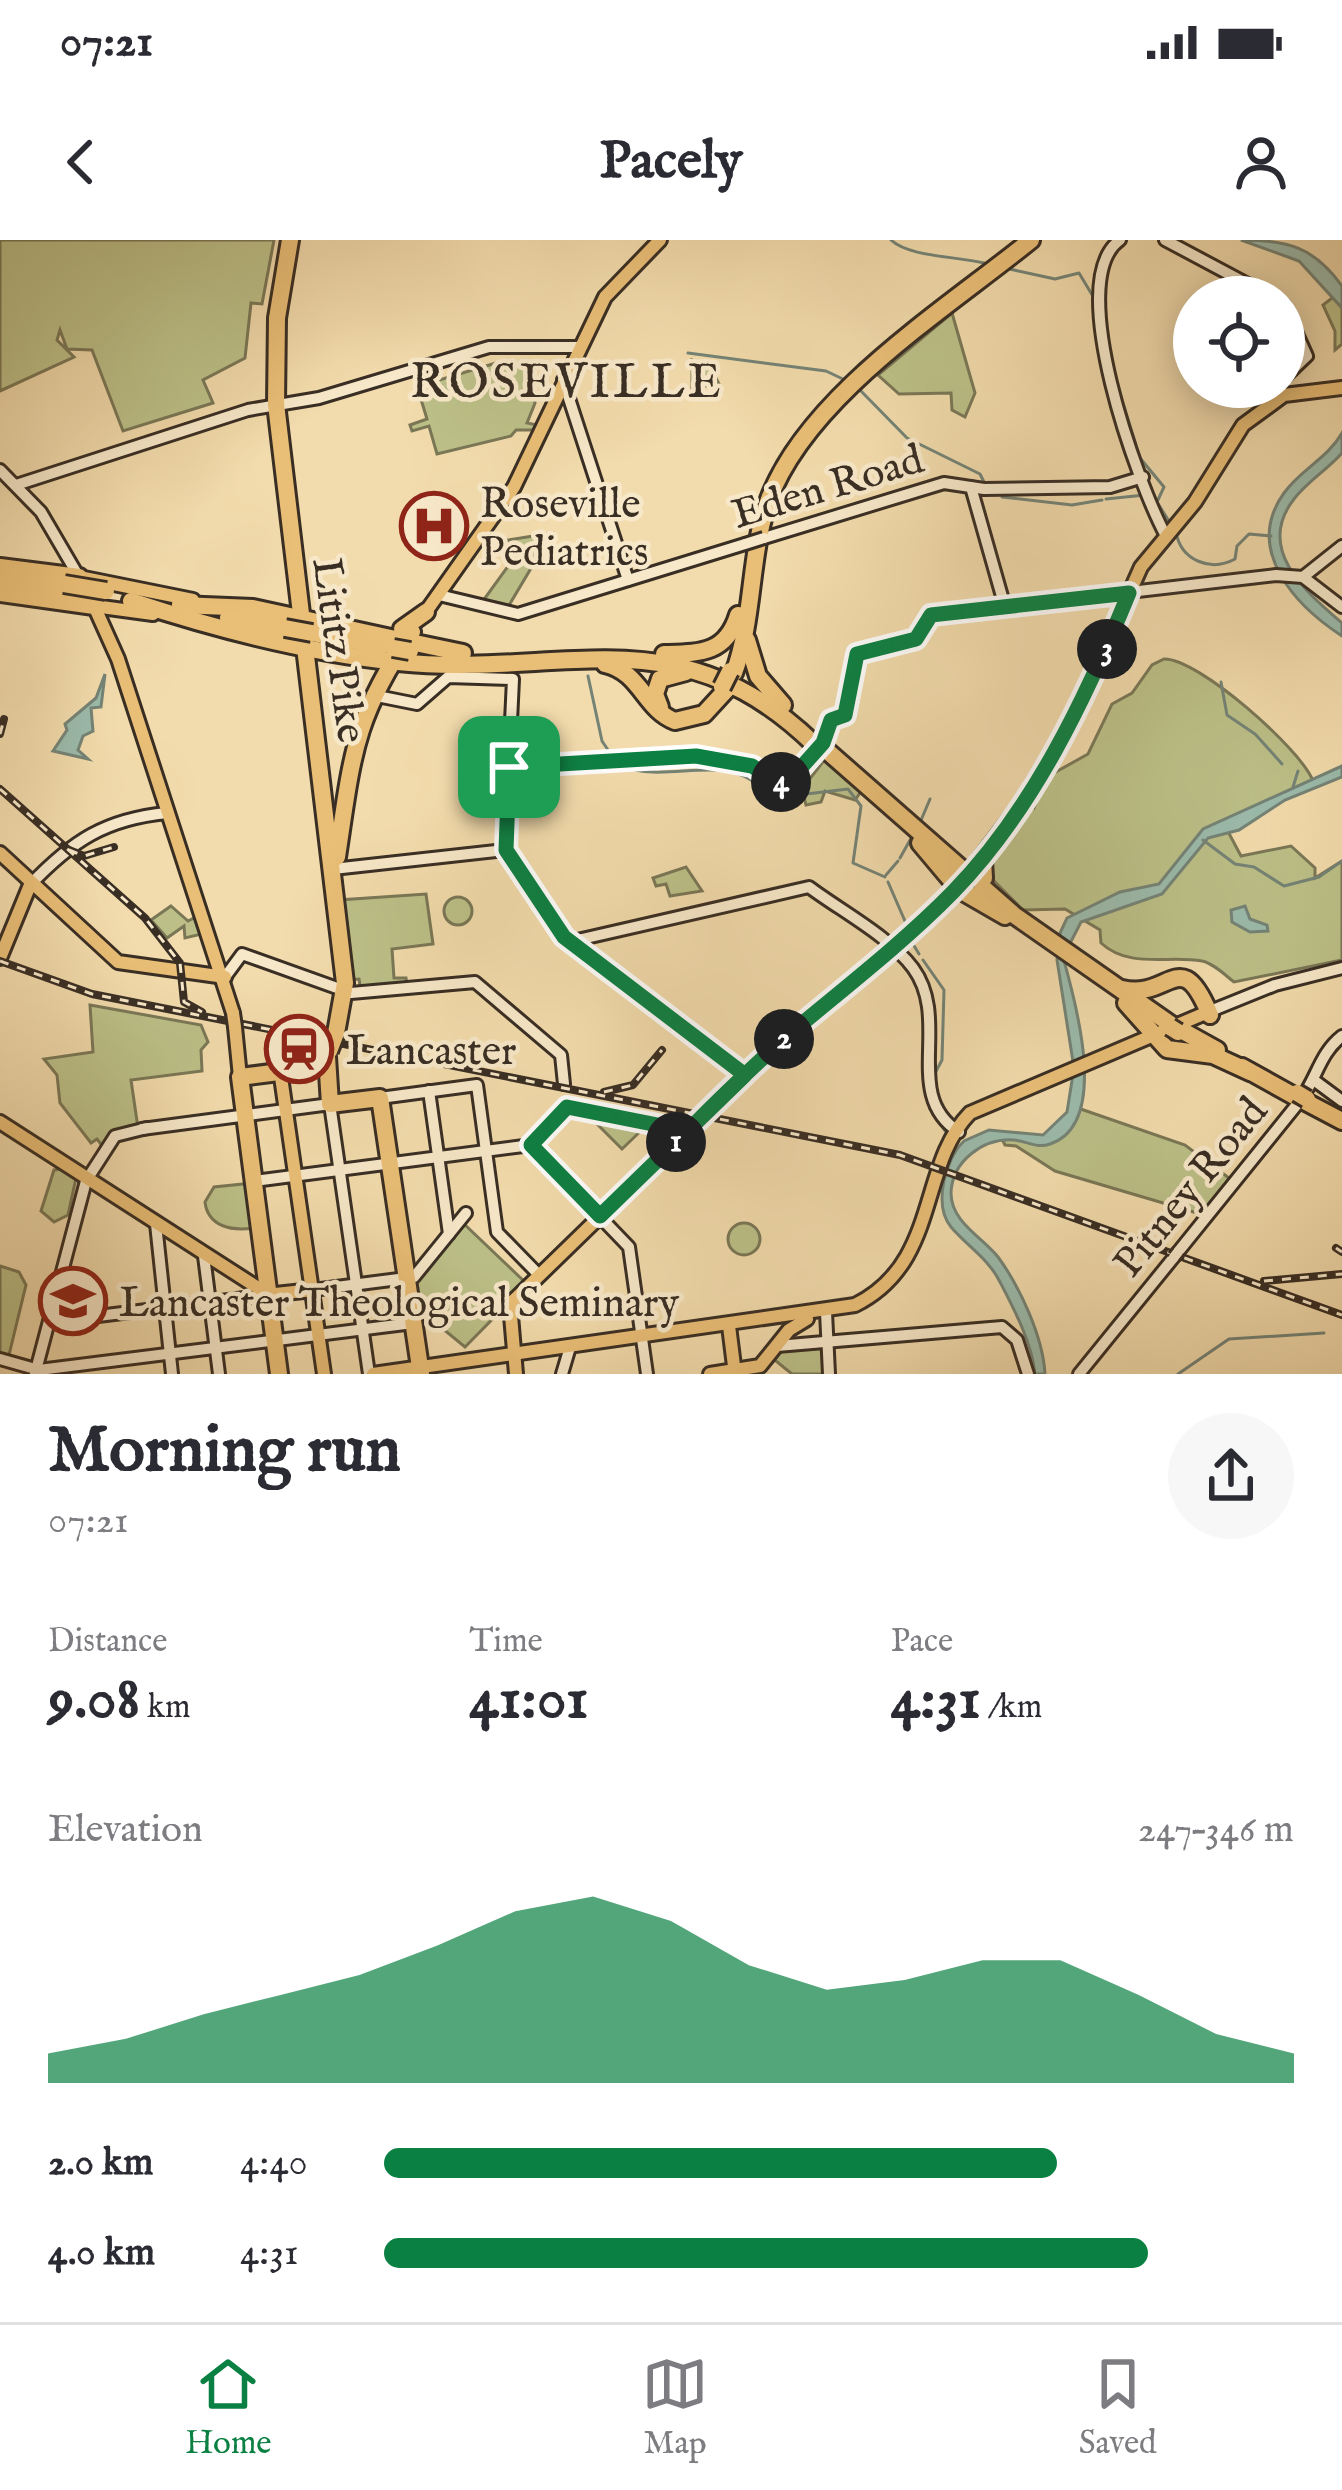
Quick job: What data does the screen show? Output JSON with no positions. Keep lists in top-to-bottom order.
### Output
{
  "streets": {
    "highway": ["Lititz Pike"],
    "street": ["Eden Road", "Pitney Road"]
  },
  "districts": ["ROSEVILLE"],
  "places": {
    "hospital": ["Roseville Pediatrics"],
    "station": ["Lancaster"],
    "school or university": ["Lancaster Theological Seminary"]
  },
  "page": {
    "status": "07:21",
    "header": "Pacely",
    "pins": [
      "3",
      "4",
      "2",
      "1"
    ],
    "heading": ["Morning run", "07:21"],
    "stats": [
      ["Distance", "9.08 km"],
      ["Time", "41:01"],
      ["Pace", "4:31 /km"]
    ],
    "chart": ["Elevation", "247–346 m"],
    "list": [
      {
        "name": "2.0 km",
        "note": "4:40"
      },
      {
        "name": "4.0 km",
        "note": "4:31"
      }
    ],
    "tabs": ["Home", "Map", "Saved"]
  }
}
